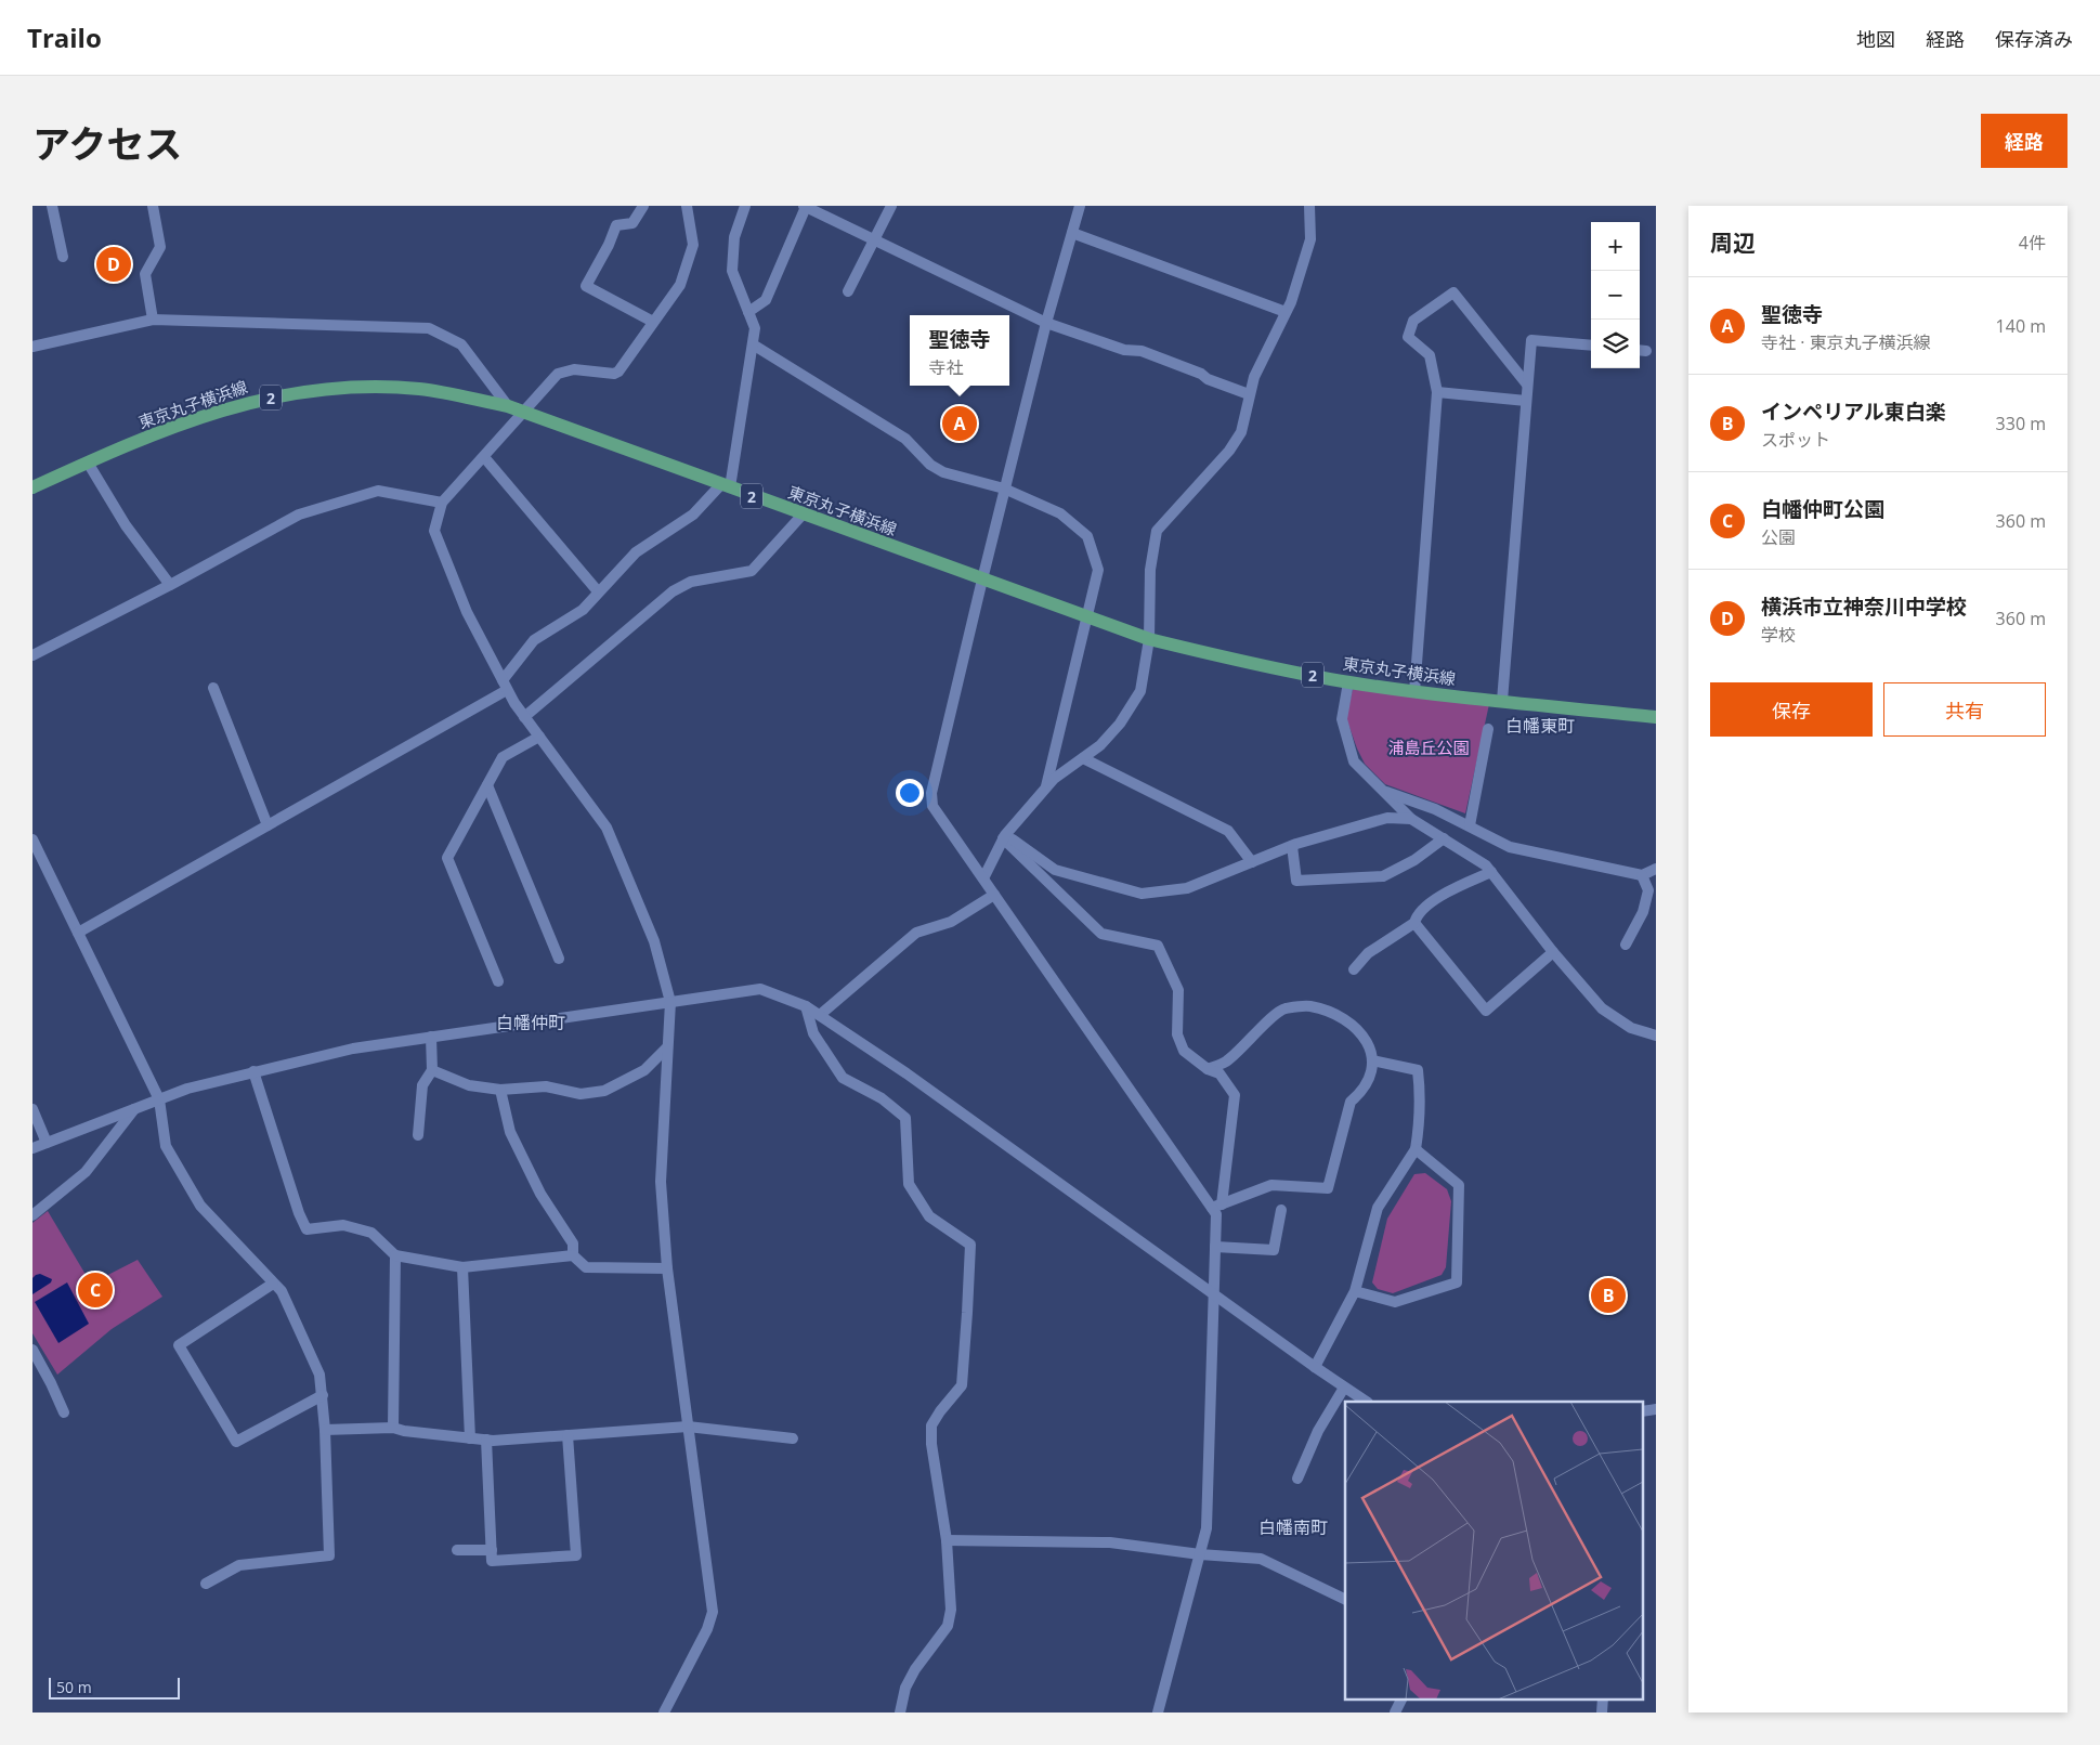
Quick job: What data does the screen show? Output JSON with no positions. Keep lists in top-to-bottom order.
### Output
{
  "streets": {
    "main road": ["2", "東京丸子横浜線"]
  },
  "districts": ["白幡東町", "白幡仲町", "白幡南町"],
  "parks": ["浦島丘公園"],
  "scale_bar": "50 m",
  "page": {
    "header": "Trailo",
    "nav": ["地図", "経路", "保存済み"],
    "title": "アクセス",
    "buttons": [
      "経路",
      ["保存", "共有"]
    ],
    "heading": ["周辺", "4件"],
    "map_buttons": ["+", "−"],
    "pins": [
      "D",
      "A",
      "C",
      "B"
    ],
    "list": [
      {
        "mark": "A",
        "name": "聖徳寺",
        "note": "寺社 · 東京丸子横浜線",
        "value": "140 m"
      },
      {
        "mark": "B",
        "name": "インペリアル東白楽",
        "note": "スポット",
        "value": "330 m"
      },
      {
        "mark": "C",
        "name": "白幡仲町公園",
        "note": "公園",
        "value": "360 m"
      },
      {
        "mark": "D",
        "name": "横浜市立神奈川中学校",
        "note": "学校",
        "value": "360 m"
      }
    ],
    "popup": ["聖徳寺", "寺社"],
    "scale": "50 m"
  }
}
